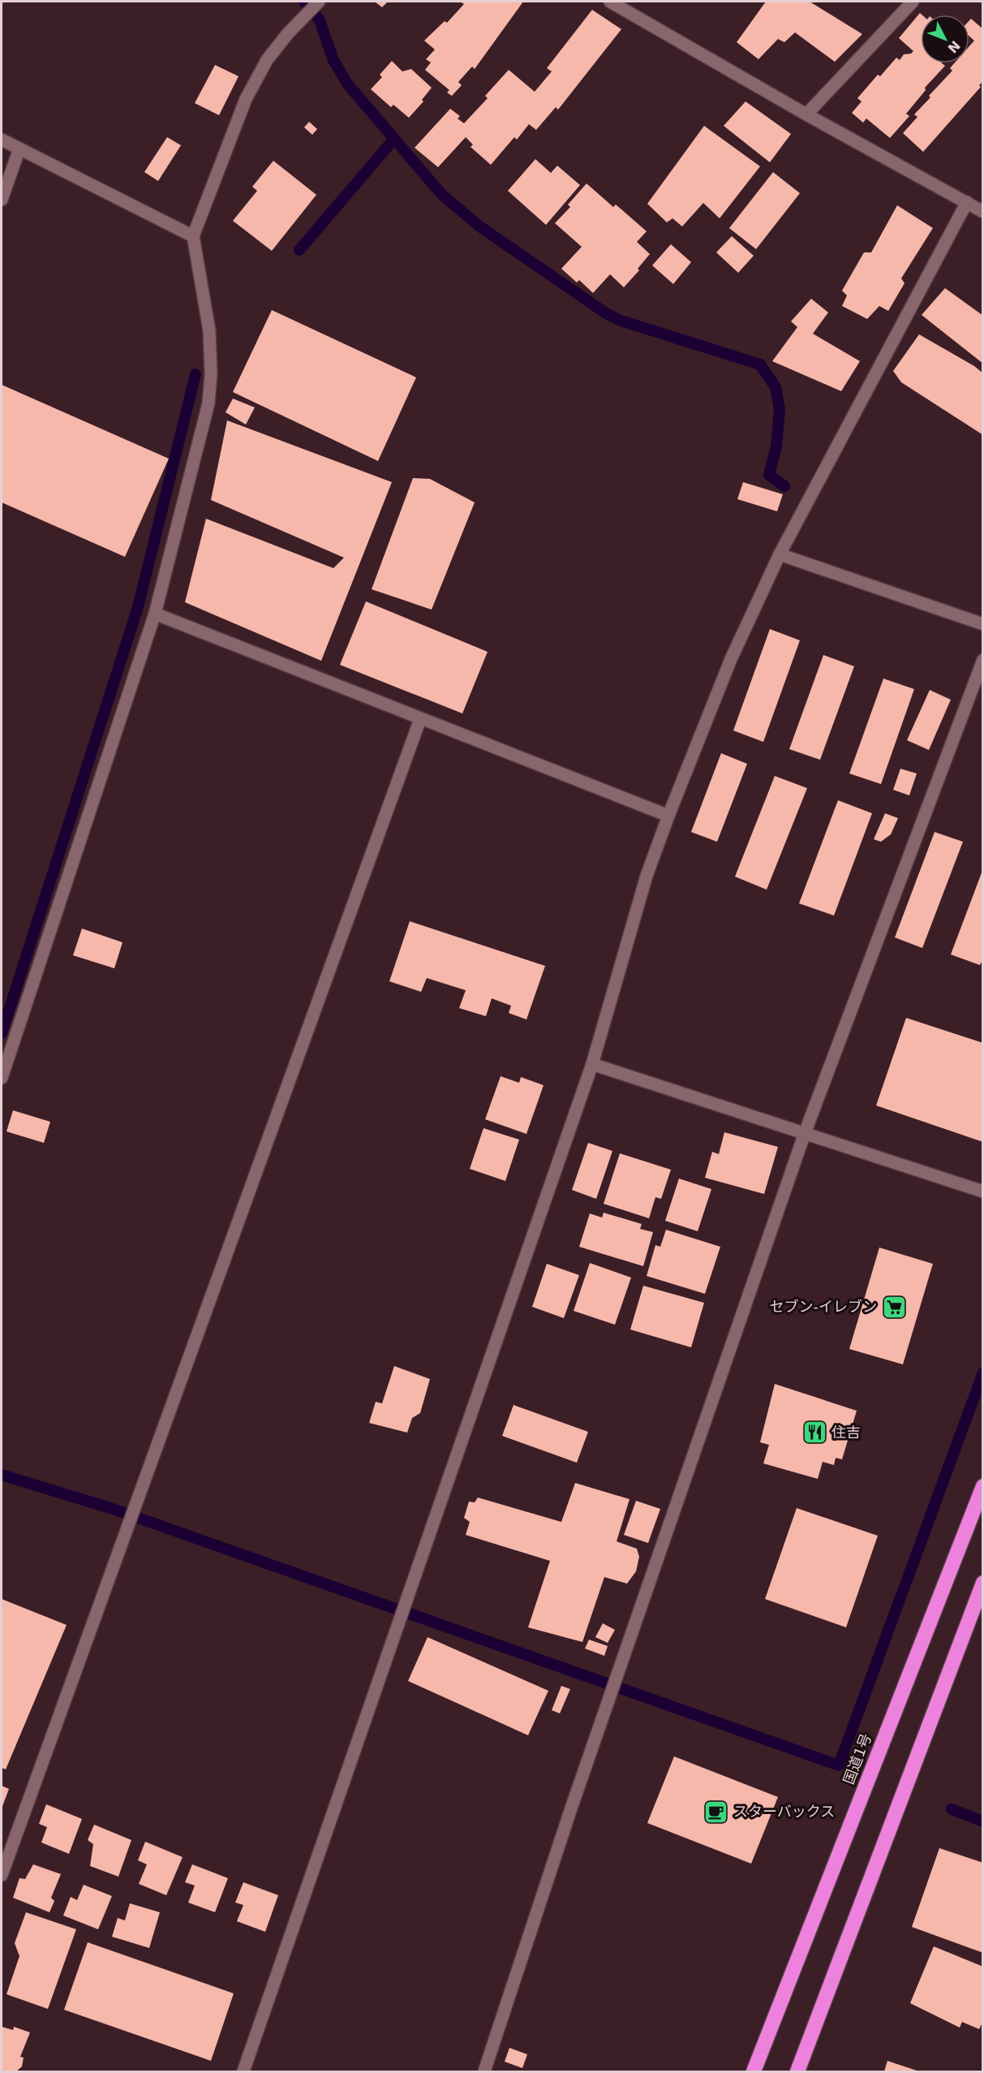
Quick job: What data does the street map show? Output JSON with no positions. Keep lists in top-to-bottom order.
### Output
{
  "streets": {
    "highway": ["国道1号"]
  },
  "places": {
    "supermarket": ["セブン-イレブン"],
    "restaurant": ["住吉"],
    "cafe": ["スターバックス"]
  },
  "north": "bottom right"
}
